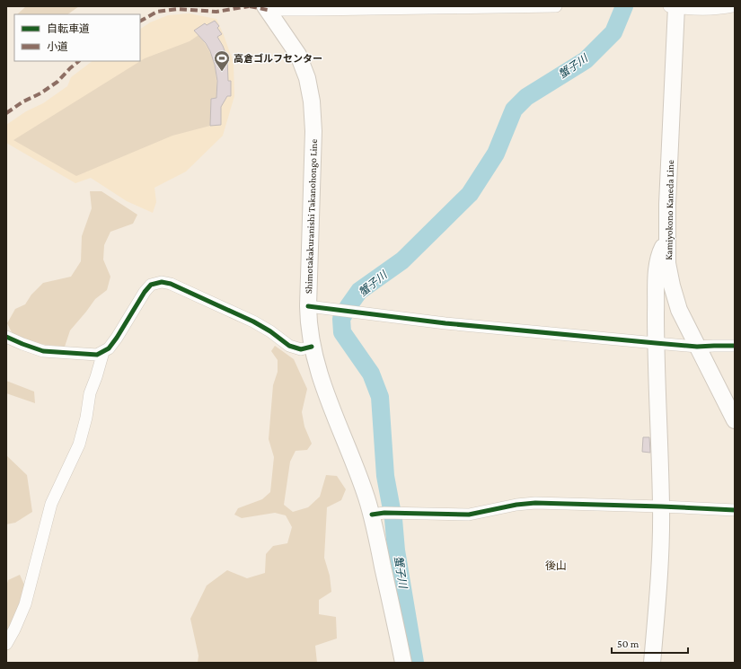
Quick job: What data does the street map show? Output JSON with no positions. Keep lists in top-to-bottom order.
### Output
{
  "streets": {
    "main road": ["Kamiyokono Kaneda Line", "Shimotakakuranishi Takanohongo Line"]
  },
  "districts": ["後山"],
  "water": ["蟹子川"],
  "places": {
    "sports": ["高倉ゴルフセンター"]
  },
  "legend": ["自転車道", "小道"],
  "scale_bar": "50 m"
}
